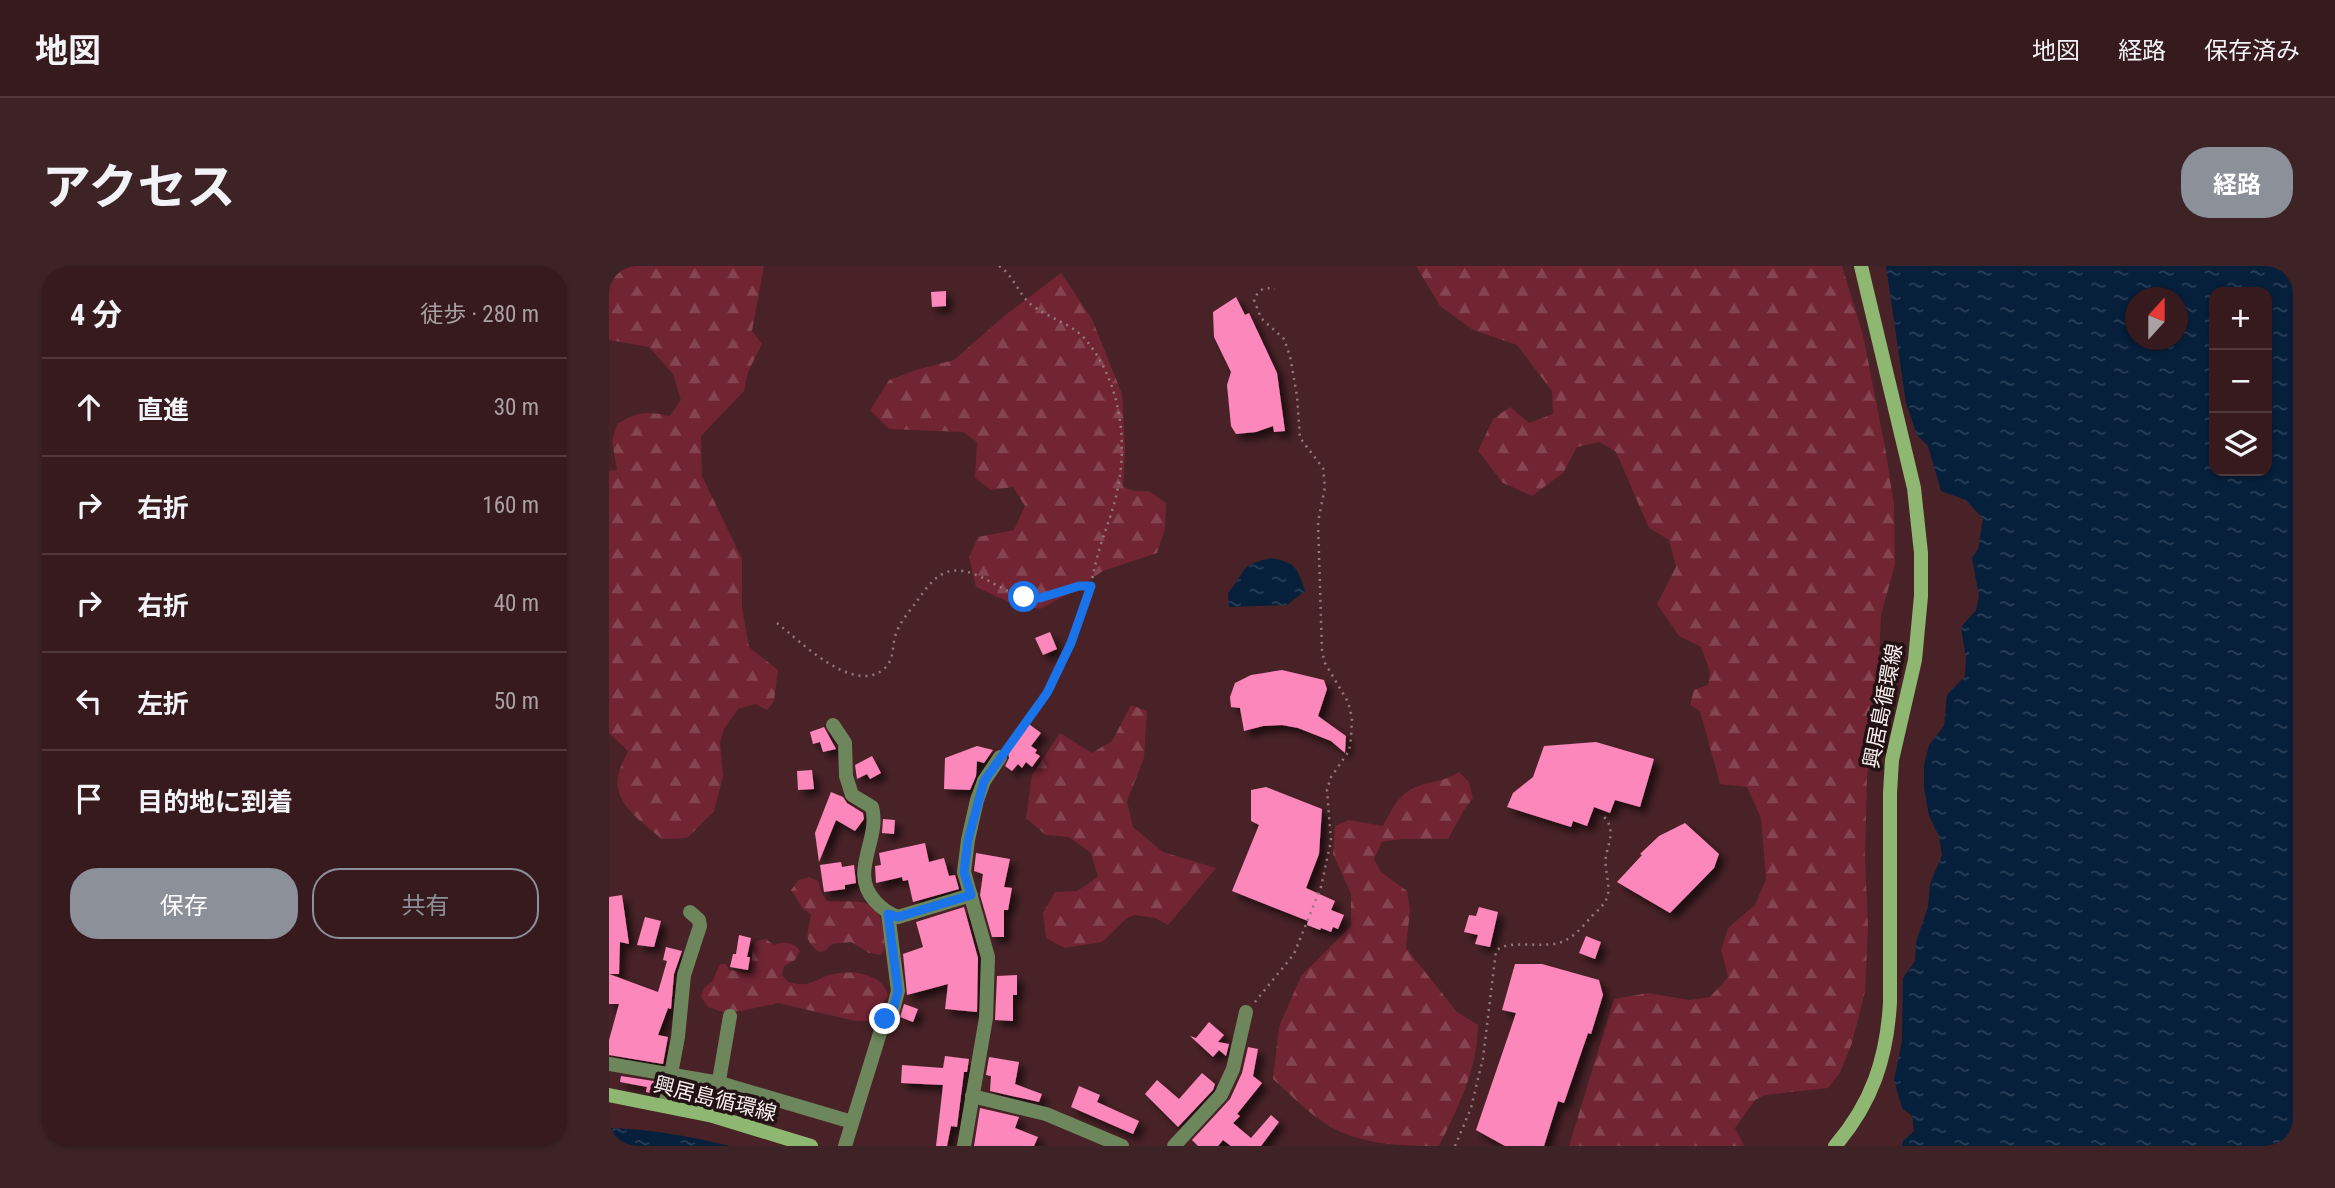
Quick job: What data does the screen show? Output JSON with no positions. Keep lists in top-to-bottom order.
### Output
{
  "streets": {
    "main road": ["興居島循環線"]
  },
  "north": "top",
  "page": {
    "header": "地図",
    "nav": ["地図", "経路", "保存済み"],
    "title": "アクセス",
    "buttons": [
      "経路",
      ["保存", "共有"]
    ],
    "heading": ["4 分", "徒歩 · 280 m"],
    "map_buttons": ["+", "−"],
    "list": [
      ["直進", "30 m"],
      ["右折", "160 m"],
      ["右折", "40 m"],
      ["左折", "50 m"],
      "目的地に到着"
    ]
  }
}
